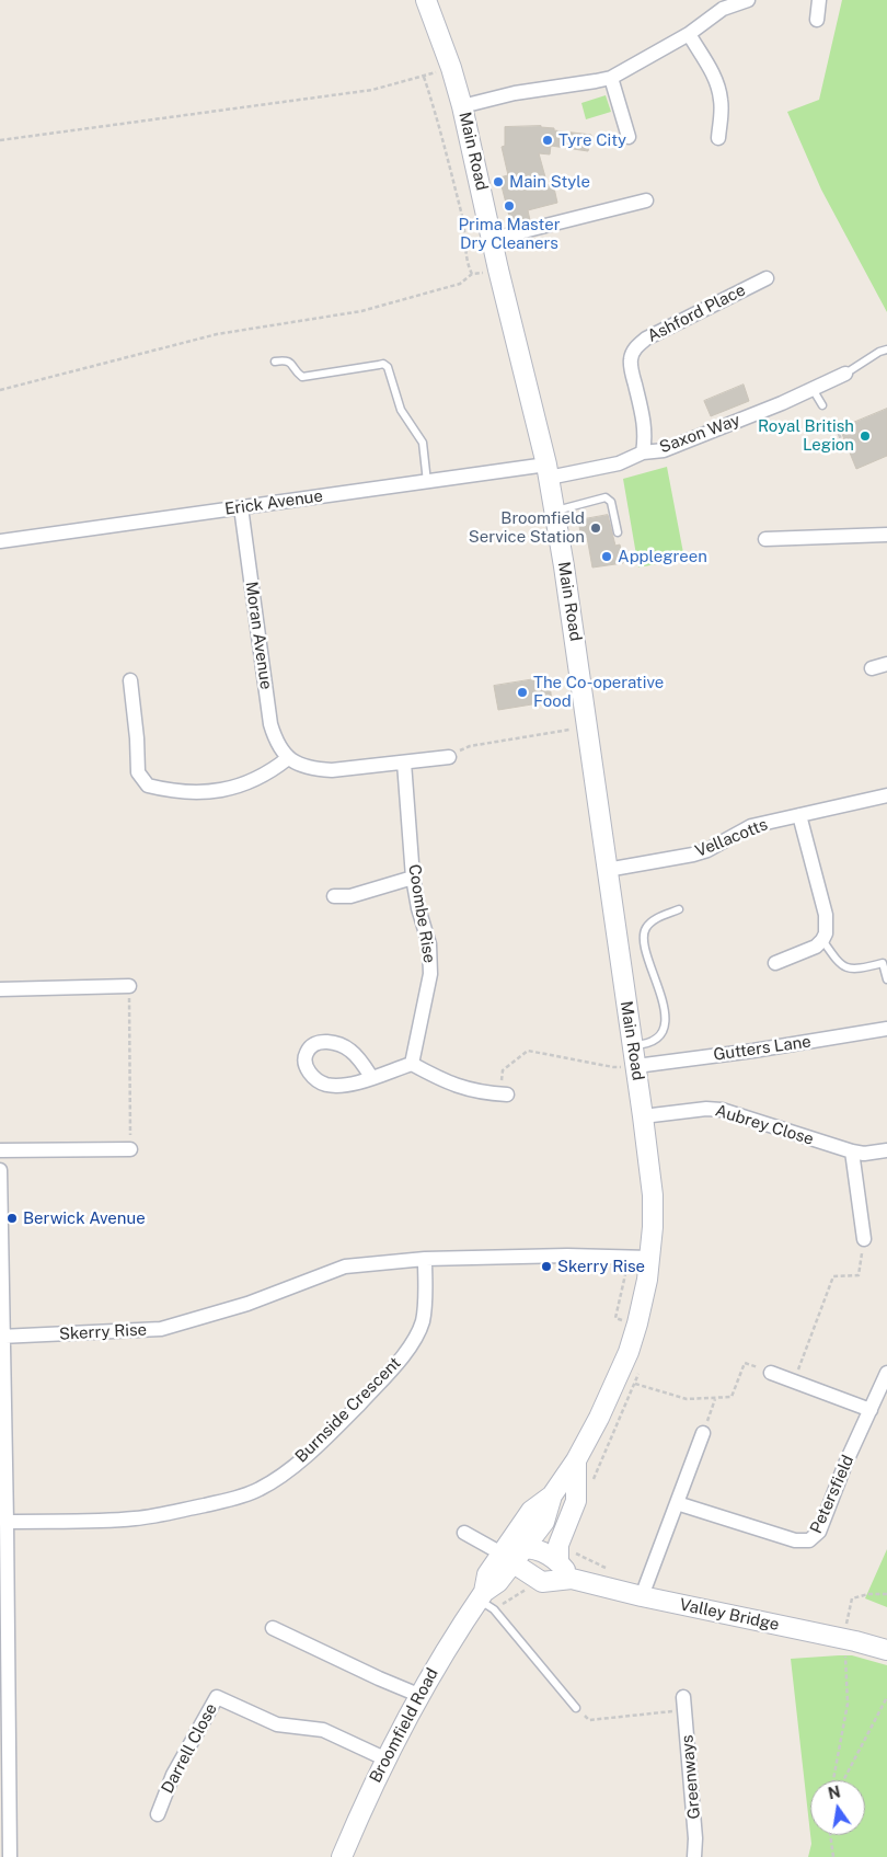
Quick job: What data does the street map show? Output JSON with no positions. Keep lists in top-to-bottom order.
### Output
{
  "streets": {
    "main road": ["Main Road", "Valley Bridge", "Broomfield Road"],
    "street": [
      "Ashford Place",
      "Saxon Way",
      "Erick Avenue",
      "Moran Avenue",
      "Vellacotts",
      "Coombe Rise",
      "Gutters Lane",
      "Aubrey Close",
      "Skerry Rise",
      "Burnside Crescent",
      "Petersfield",
      "Darrell Close",
      "Greenways"
    ]
  },
  "crossings": [
    ["Main Road", "Erick Avenue"],
    ["Main Road", "Vellacotts"],
    ["Main Road", "Gutters Lane"],
    ["Main Road", "Aubrey Close"],
    ["Main Road", "Broomfield Road"],
    ["Ashford Place", "Saxon Way"],
    ["Erick Avenue", "Moran Avenue"],
    ["Aubrey Close", "Broomfield Road"],
    ["Skerry Rise", "Burnside Crescent"],
    ["Skerry Rise", "Broomfield Road"],
    ["Valley Bridge", "Broomfield Road"],
    ["Broomfield Road", "Darrell Close"]
  ],
  "places": [
    "Tyre City",
    "Main Style",
    "Prima Master Dry Cleaners",
    "Royal British Legion",
    "Broomfield Service Station",
    "Applegreen",
    "The Co-operative Food",
    "Berwick Avenue",
    "Skerry Rise"
  ],
  "north": "top"
}
